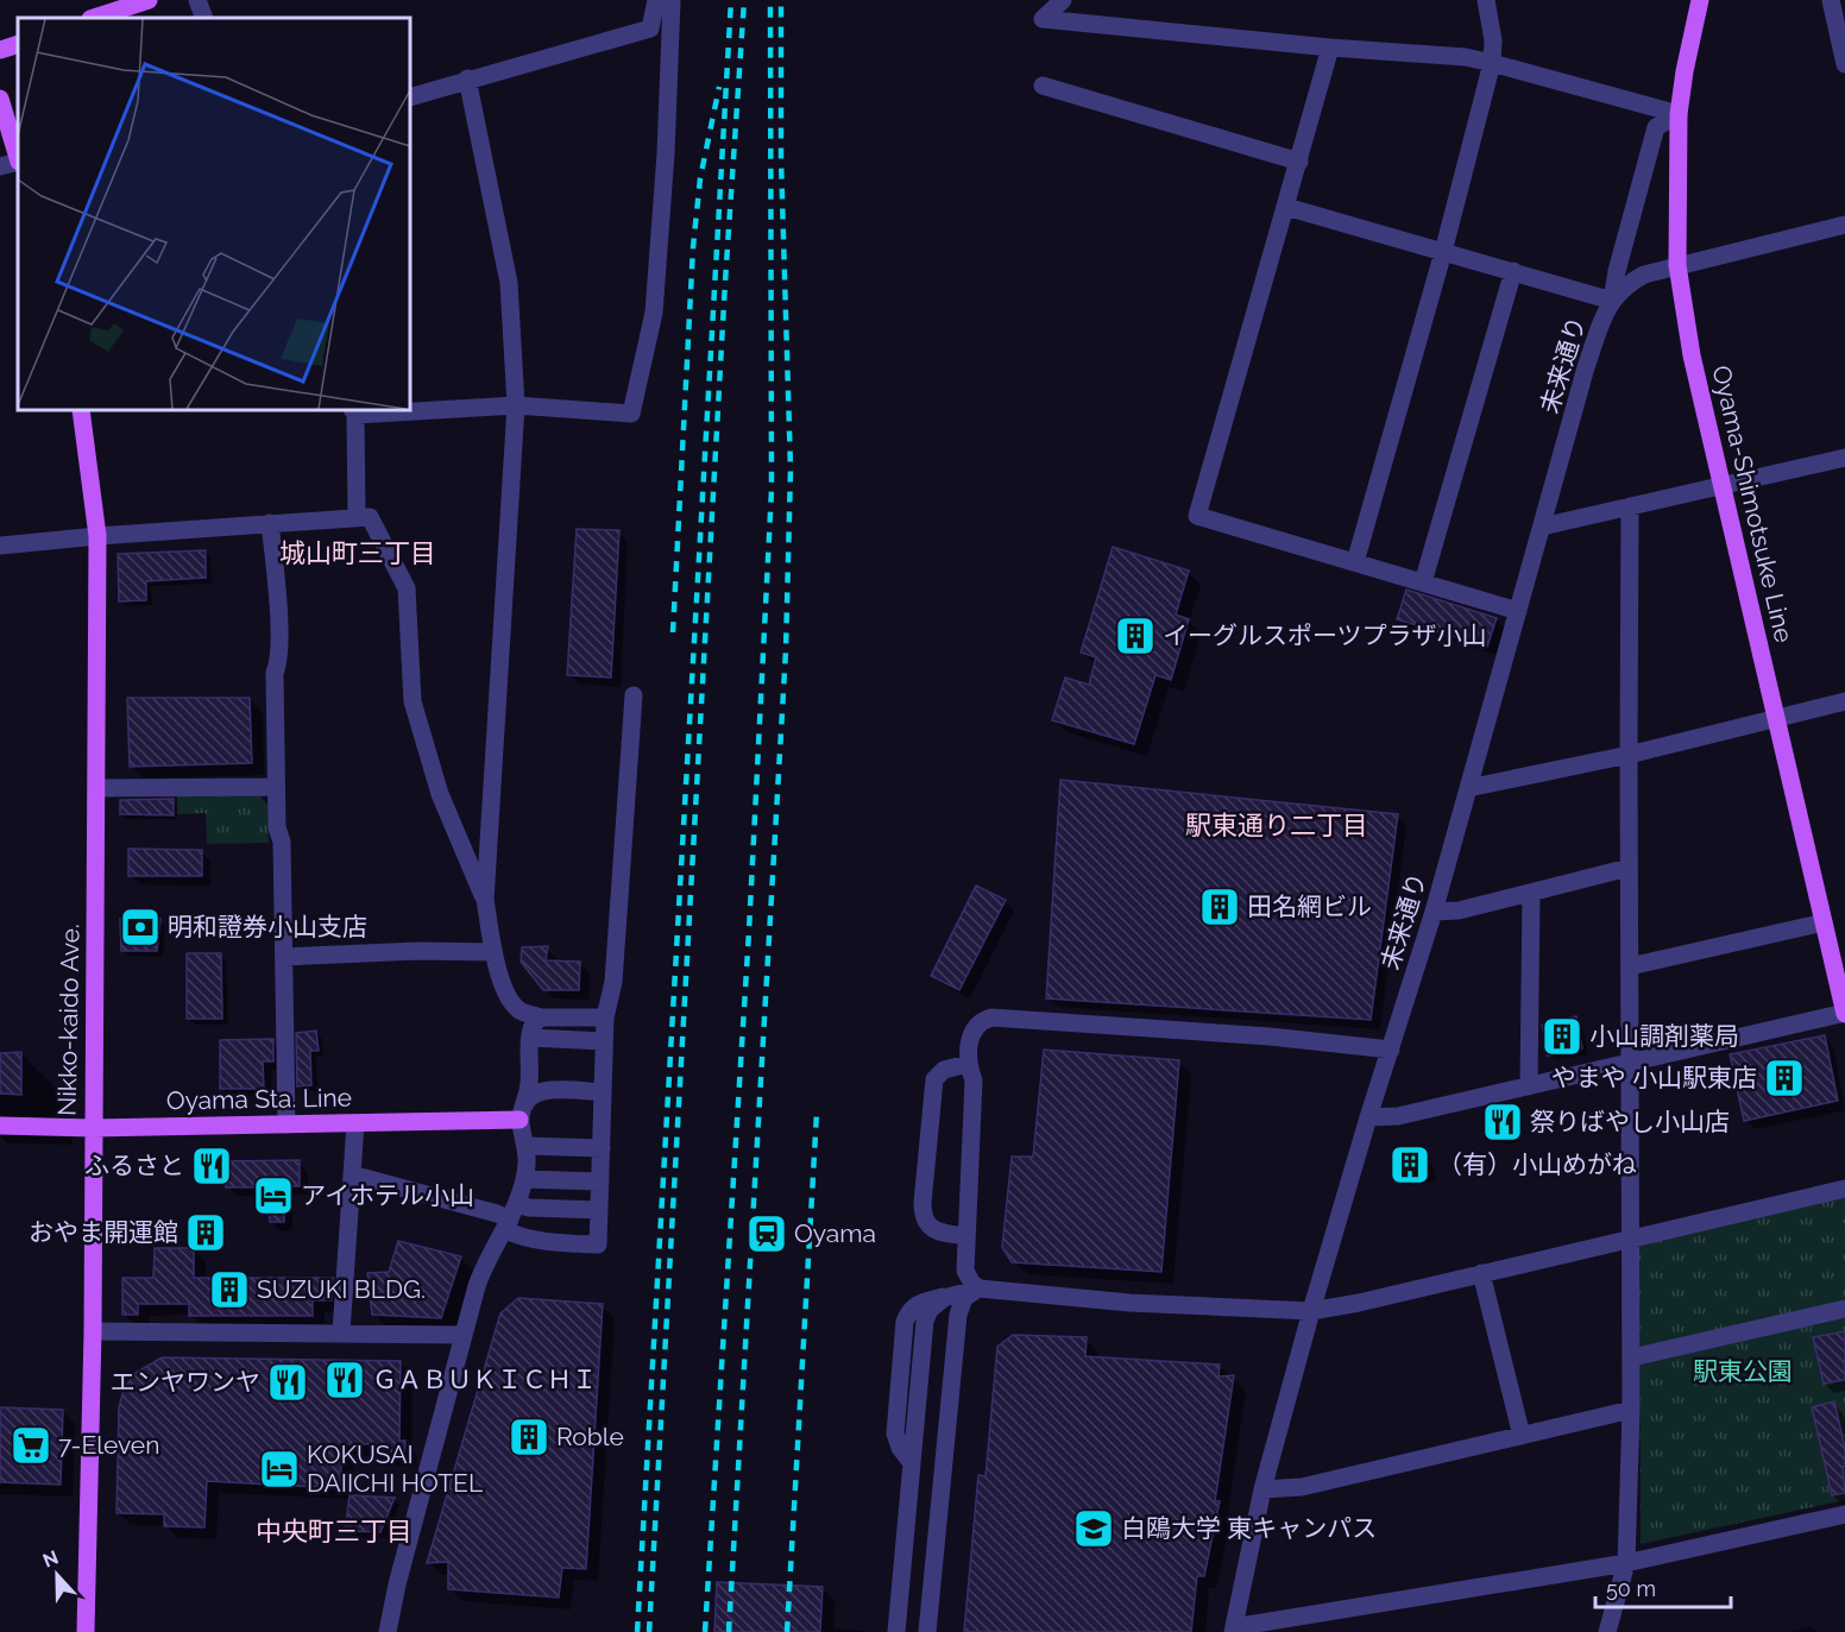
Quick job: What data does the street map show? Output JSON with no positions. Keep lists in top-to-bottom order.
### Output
{
  "streets": {
    "main road": ["Oyama-Shimotsuke Line", "Nikko-kaido Ave.", "Oyama Sta. Line"],
    "street": ["未来通り"]
  },
  "crossings": [
    ["未来通り", "Oyama-Shimotsuke Line"],
    ["Nikko-kaido Ave.", "Oyama Sta. Line"]
  ],
  "districts": ["城山町三丁目", "駅東通り二丁目", "中央町三丁目"],
  "parks": ["駅東公園"],
  "places": {
    "building": [
      "イーグルスポーツプラザ小山",
      "田名網ビル",
      "小山調剤薬局",
      "やまや 小山駅東店",
      "（有）小山めがね",
      "おやま開運館",
      "SUZUKI BLDG.",
      "Roble"
    ],
    "bank": ["明和證券小山支店"],
    "restaurant": [
      "祭りばやし小山店",
      "ふるさと",
      "ＧＡＢＵＫＩＣＨＩ",
      "エンヤワンヤ"
    ],
    "hotel": ["アイホテル小山", "KOKUSAI DAIICHI HOTEL"],
    "station": ["Oyama"],
    "supermarket": ["7-Eleven"],
    "school or university": ["白鴎大学 東キャンパス"]
  },
  "scale_bar": "50 m",
  "north": "top"
}
